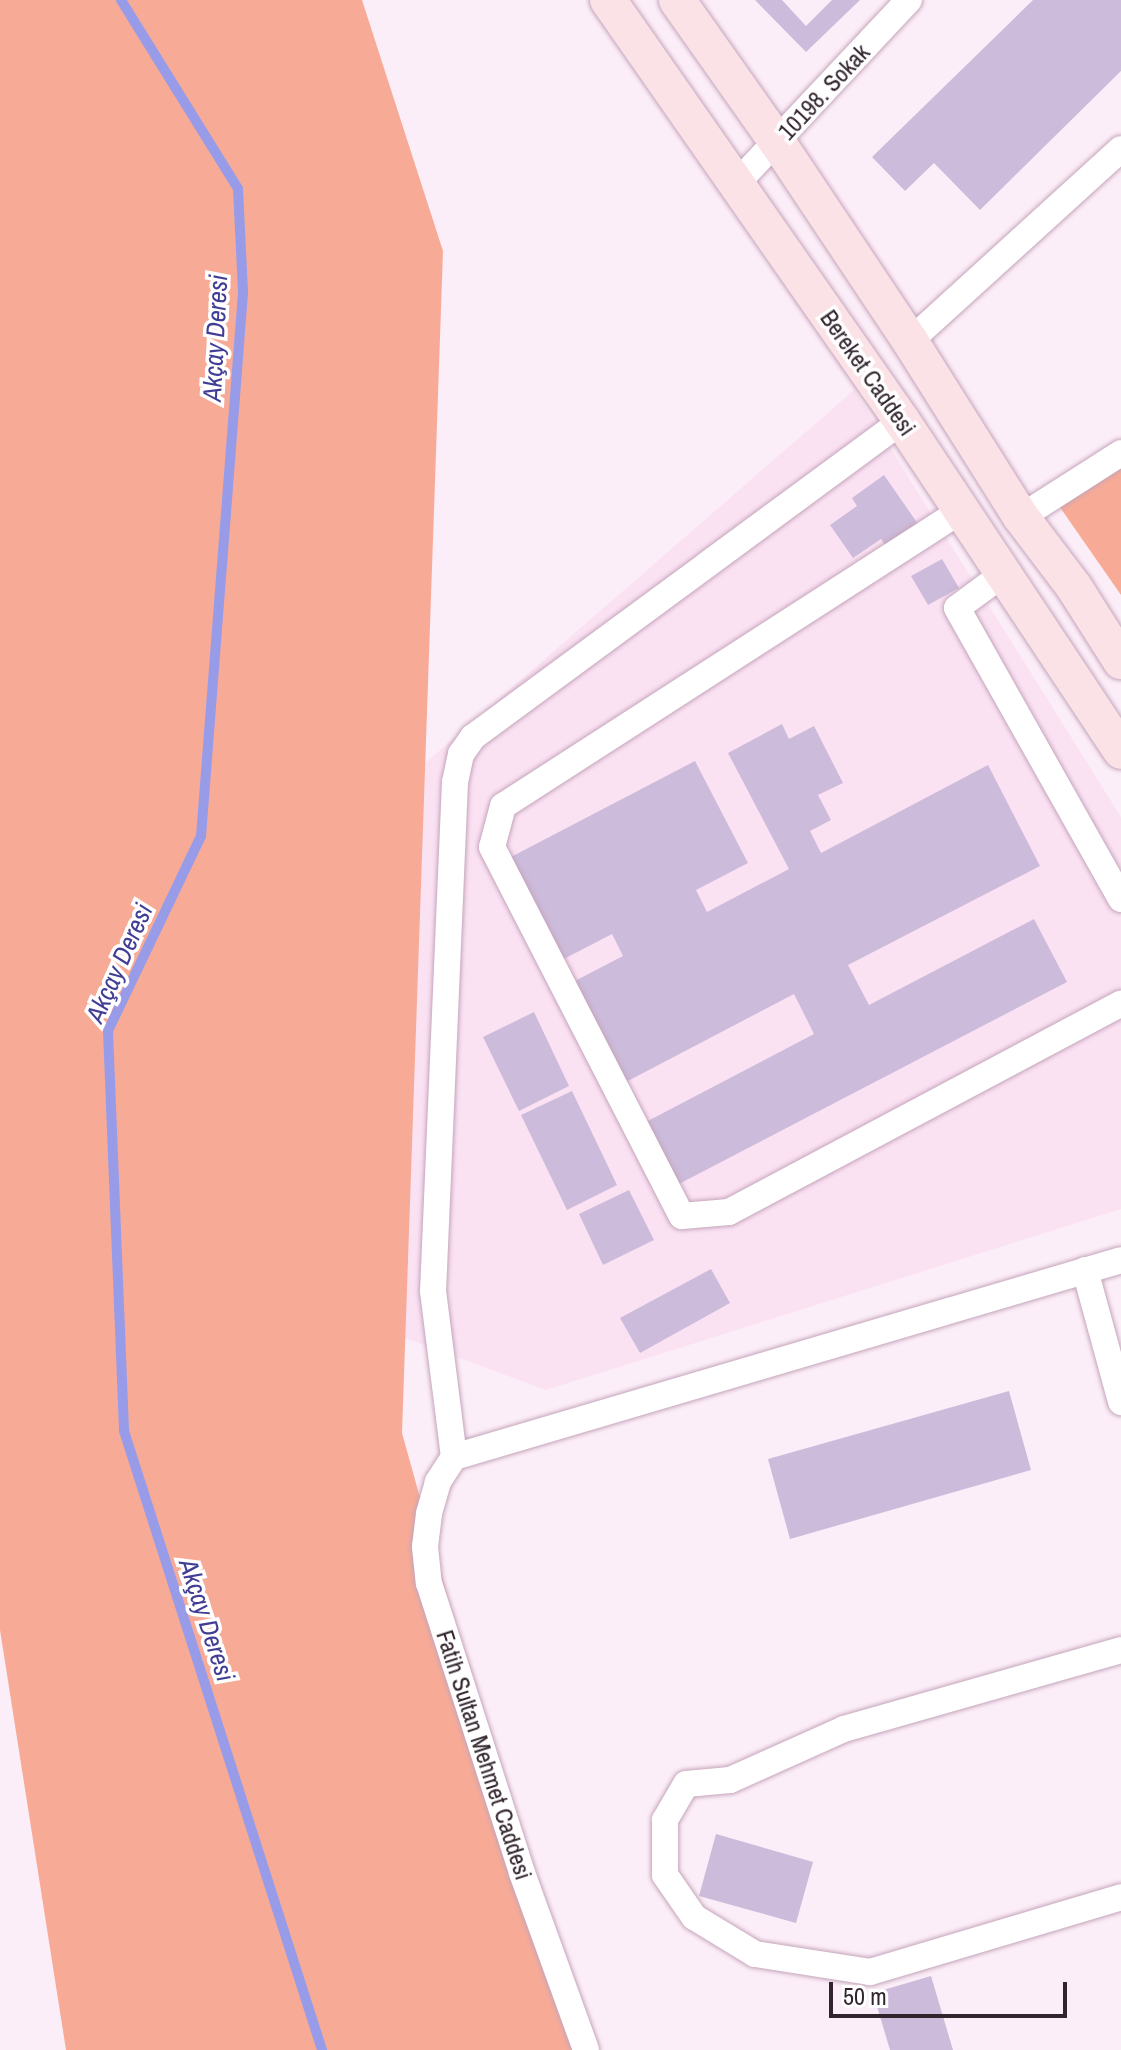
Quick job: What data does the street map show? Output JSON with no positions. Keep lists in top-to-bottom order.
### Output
{
  "streets": {
    "street": ["10198. Sokak", "Bereket Caddesi", "Fatih Sultan Mehmet Caddesi"]
  },
  "crossings": [
    ["10198. Sokak", "Bereket Caddesi"]
  ],
  "water": ["Akçay Deresi"],
  "scale_bar": "50 m"
}
